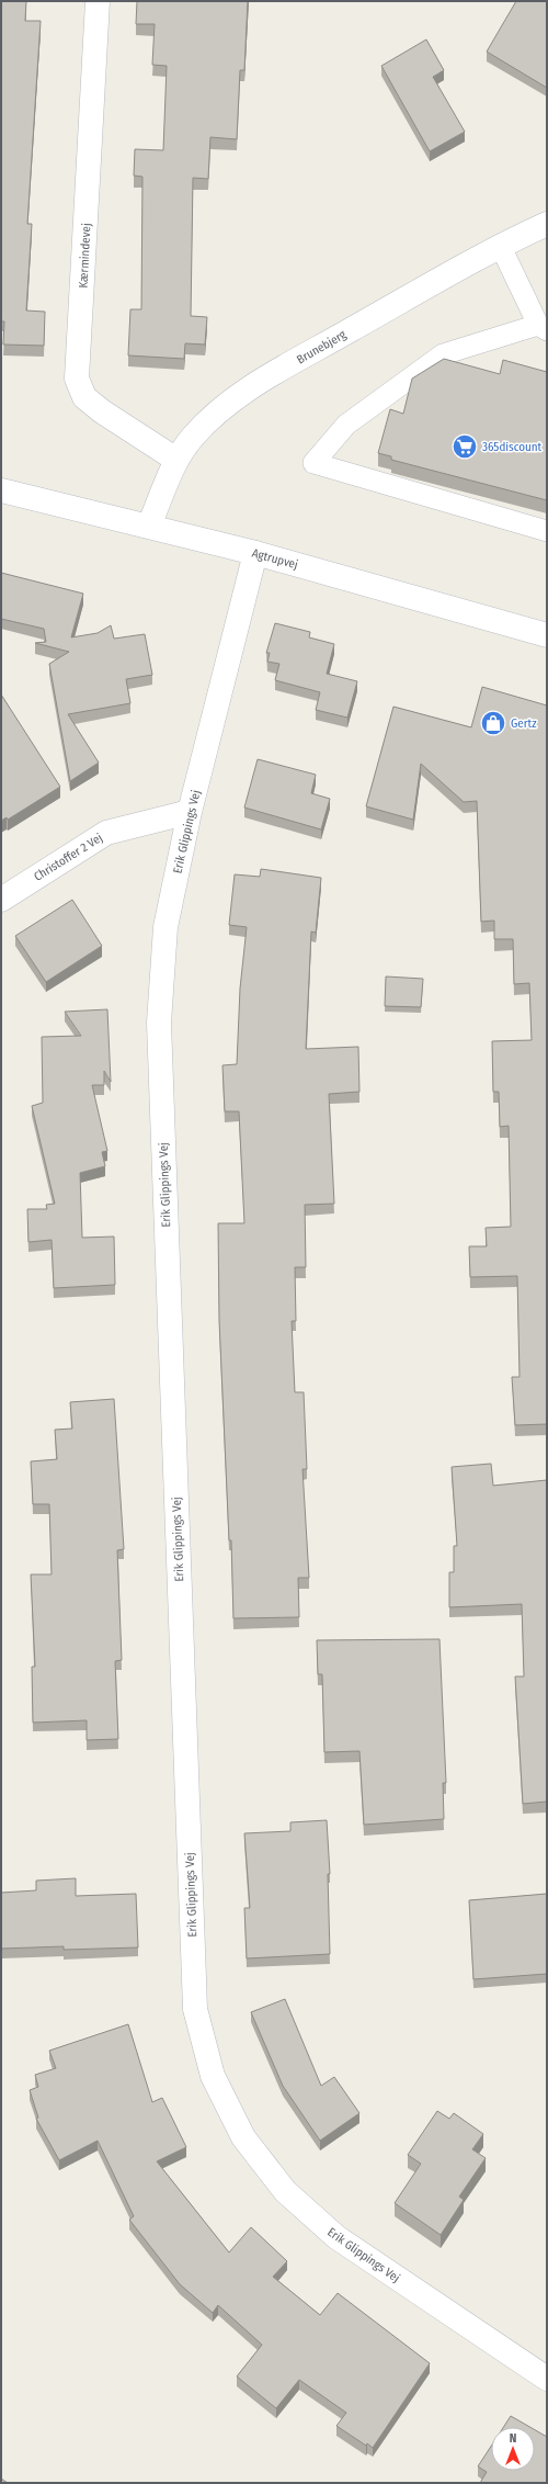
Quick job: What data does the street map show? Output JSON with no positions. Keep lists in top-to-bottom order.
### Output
{
  "streets": {
    "street": [
      "Kærmindevej",
      "Brunebjerg",
      "Agtrupvej",
      "Erik Glippings Vej",
      "Christoffer 2 Vej"
    ]
  },
  "crossings": [
    ["Kærmindevej", "Brunebjerg"],
    ["Brunebjerg", "Agtrupvej"],
    ["Agtrupvej", "Erik Glippings Vej"],
    ["Erik Glippings Vej", "Christoffer 2 Vej"]
  ],
  "places": {
    "supermarket": ["365discount"],
    "shop": ["Gertz"]
  },
  "north": "top"
}
